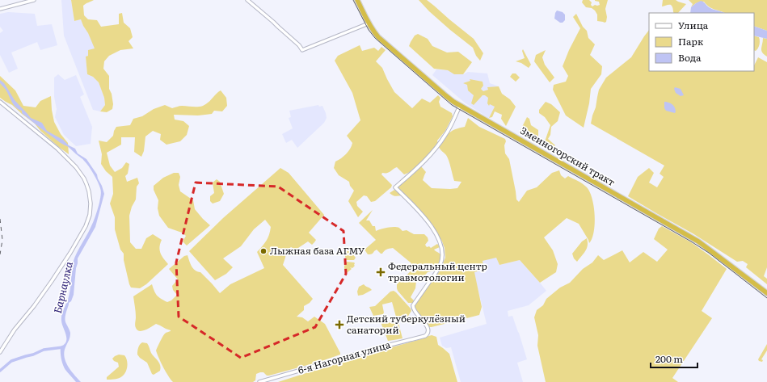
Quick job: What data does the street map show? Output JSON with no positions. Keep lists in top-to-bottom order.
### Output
{
  "streets": {
    "highway": ["Змеиногорский тракт"],
    "street": ["6-я Нагорная улица"]
  },
  "crossings": [
    ["Змеиногорский тракт", "6-я Нагорная улица"]
  ],
  "water": ["Барнаулка"],
  "places": {
    "other": ["Лыжная база АГМУ"],
    "health": ["Федеральный центр травмотологии", "Детский туберкулёзный санаторий"]
  },
  "legend": ["Улица", "Парк", "Вода"],
  "scale_bar": "200 m"
}
